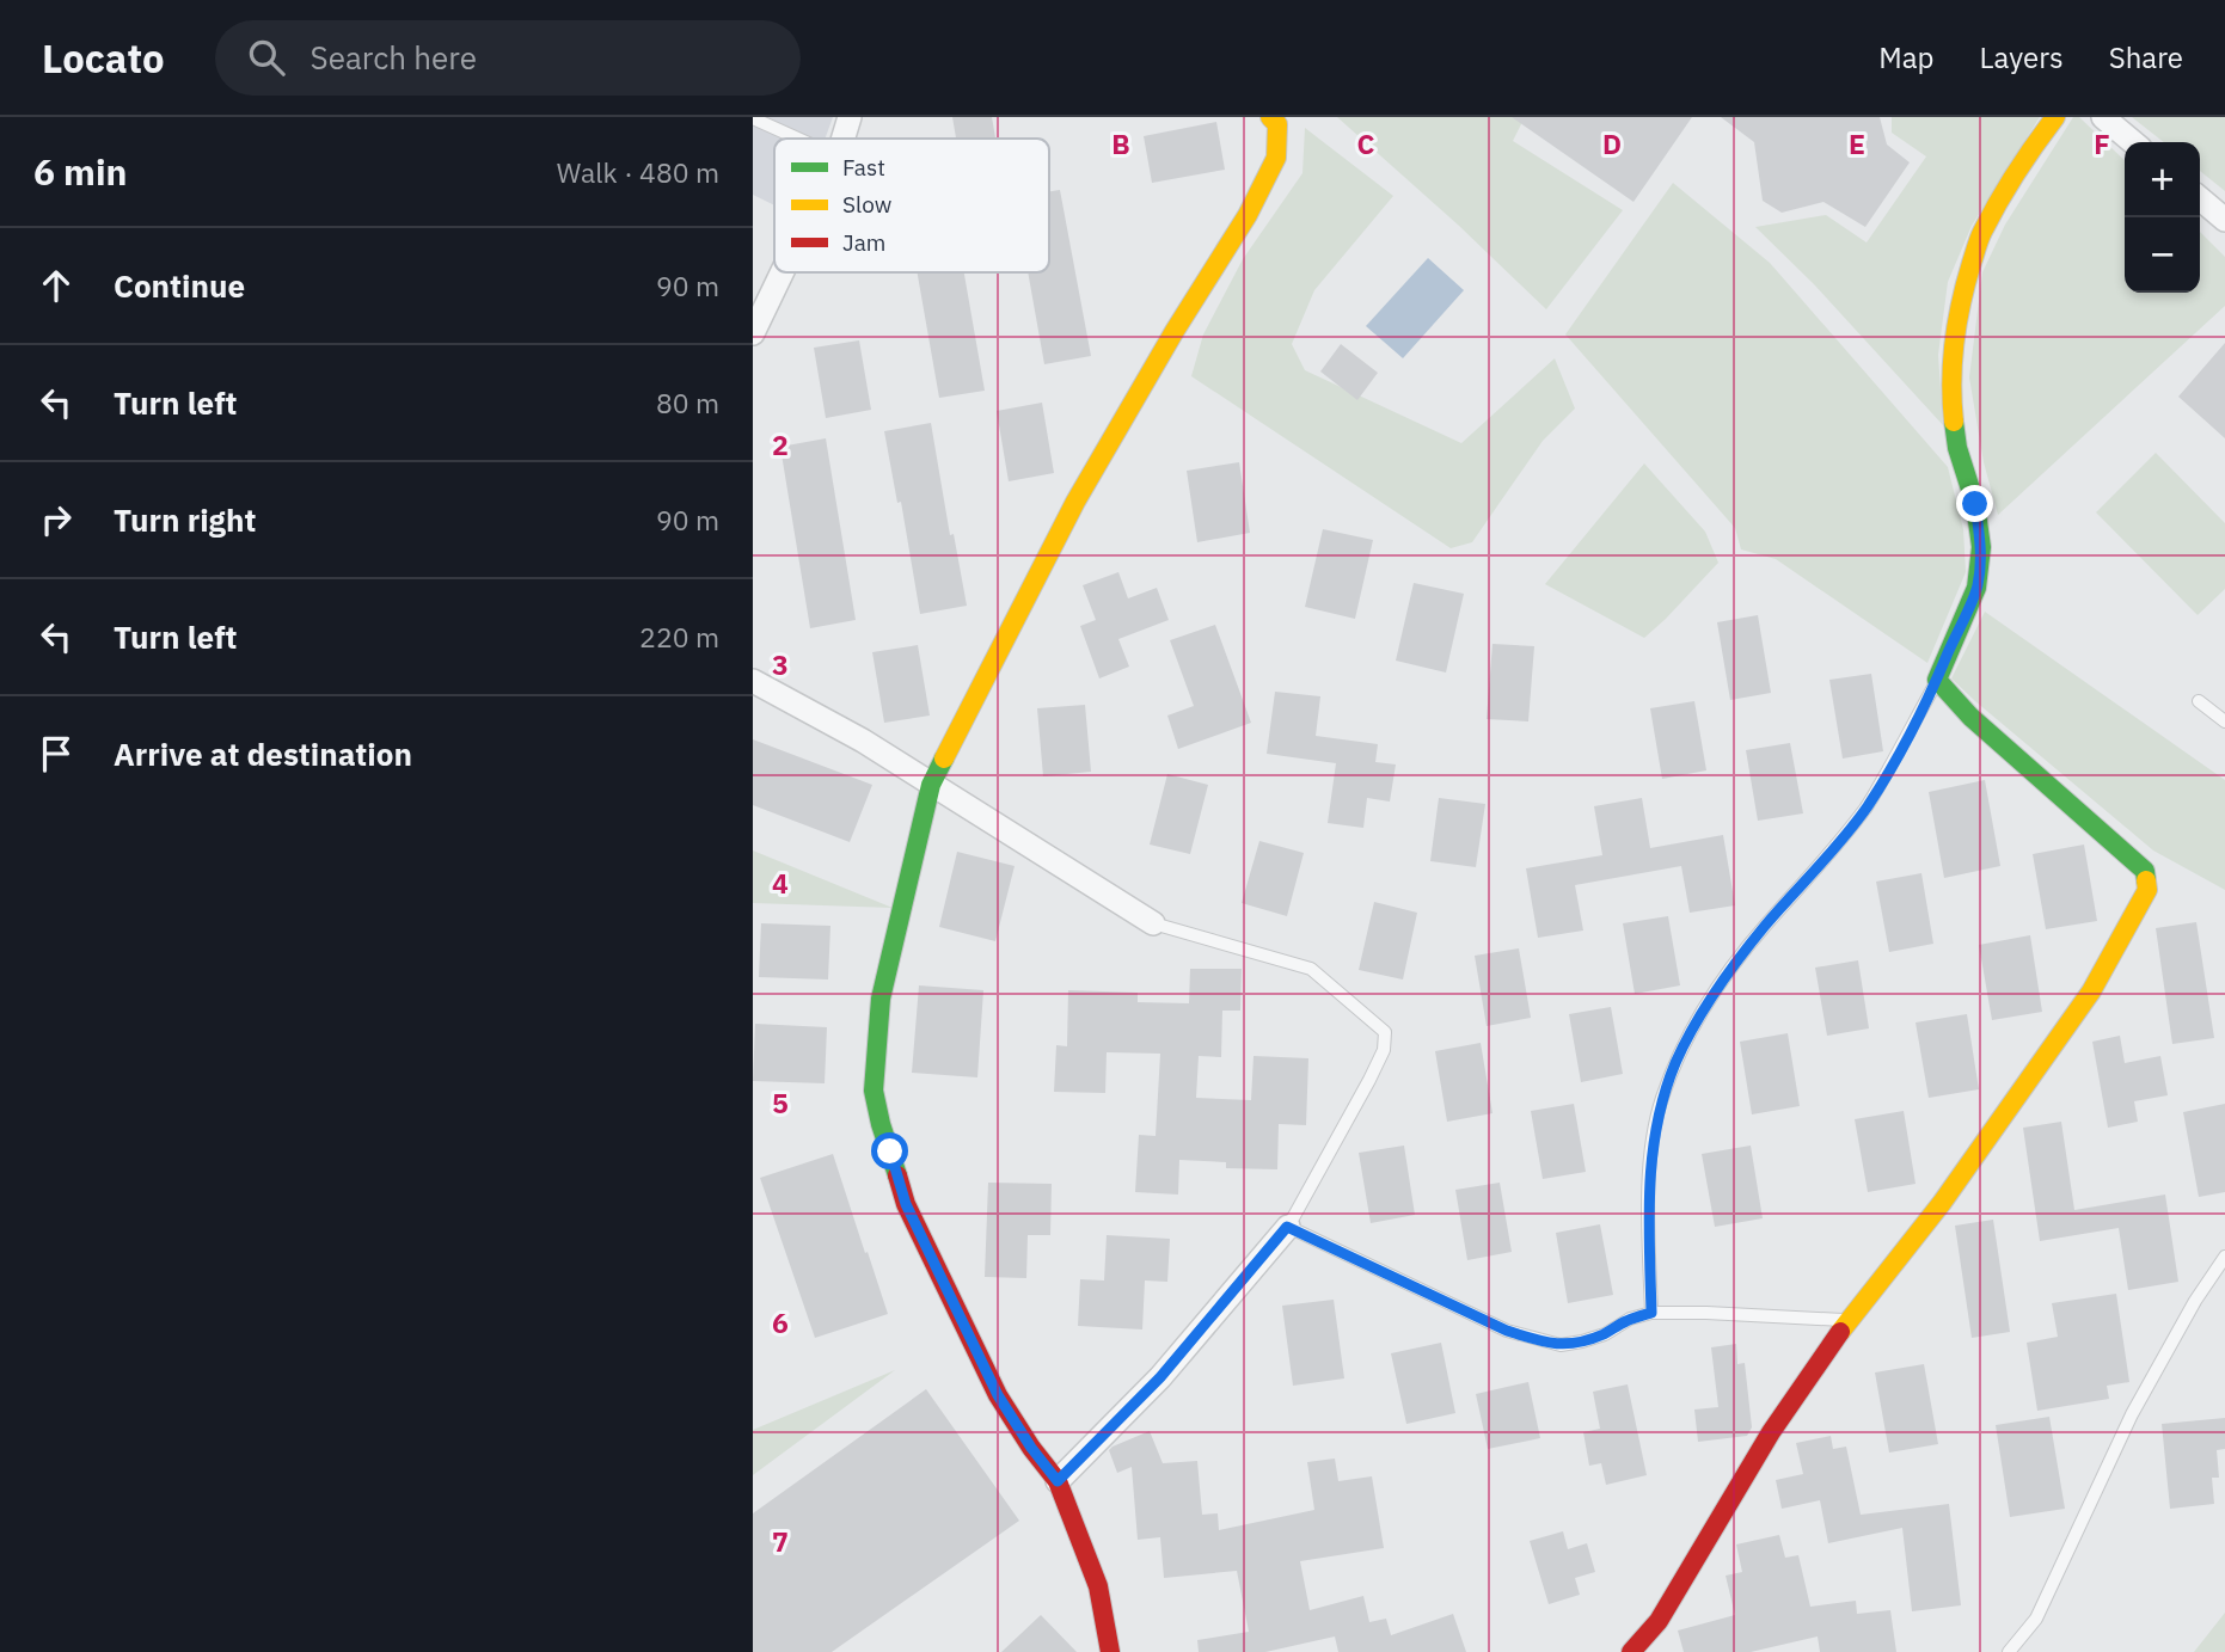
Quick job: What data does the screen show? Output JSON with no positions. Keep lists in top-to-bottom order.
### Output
{
  "legend": ["Fast", "Slow", "Jam"],
  "page": {
    "header": "Locato",
    "search": "Search here",
    "nav": ["Map", "Layers", "Share"],
    "heading": ["6 min", "Walk · 480 m"],
    "map_buttons": ["+", "−"],
    "list": [
      ["Continue", "90 m"],
      ["Turn left", "80 m"],
      ["Turn right", "90 m"],
      ["Turn left", "220 m"],
      "Arrive at destination"
    ]
  },
  "grid": {
    "columns": [
      "B",
      "C",
      "D",
      "E",
      "F"
    ],
    "rows": [
      "2",
      "3",
      "4",
      "5",
      "6",
      "7"
    ]
  }
}
